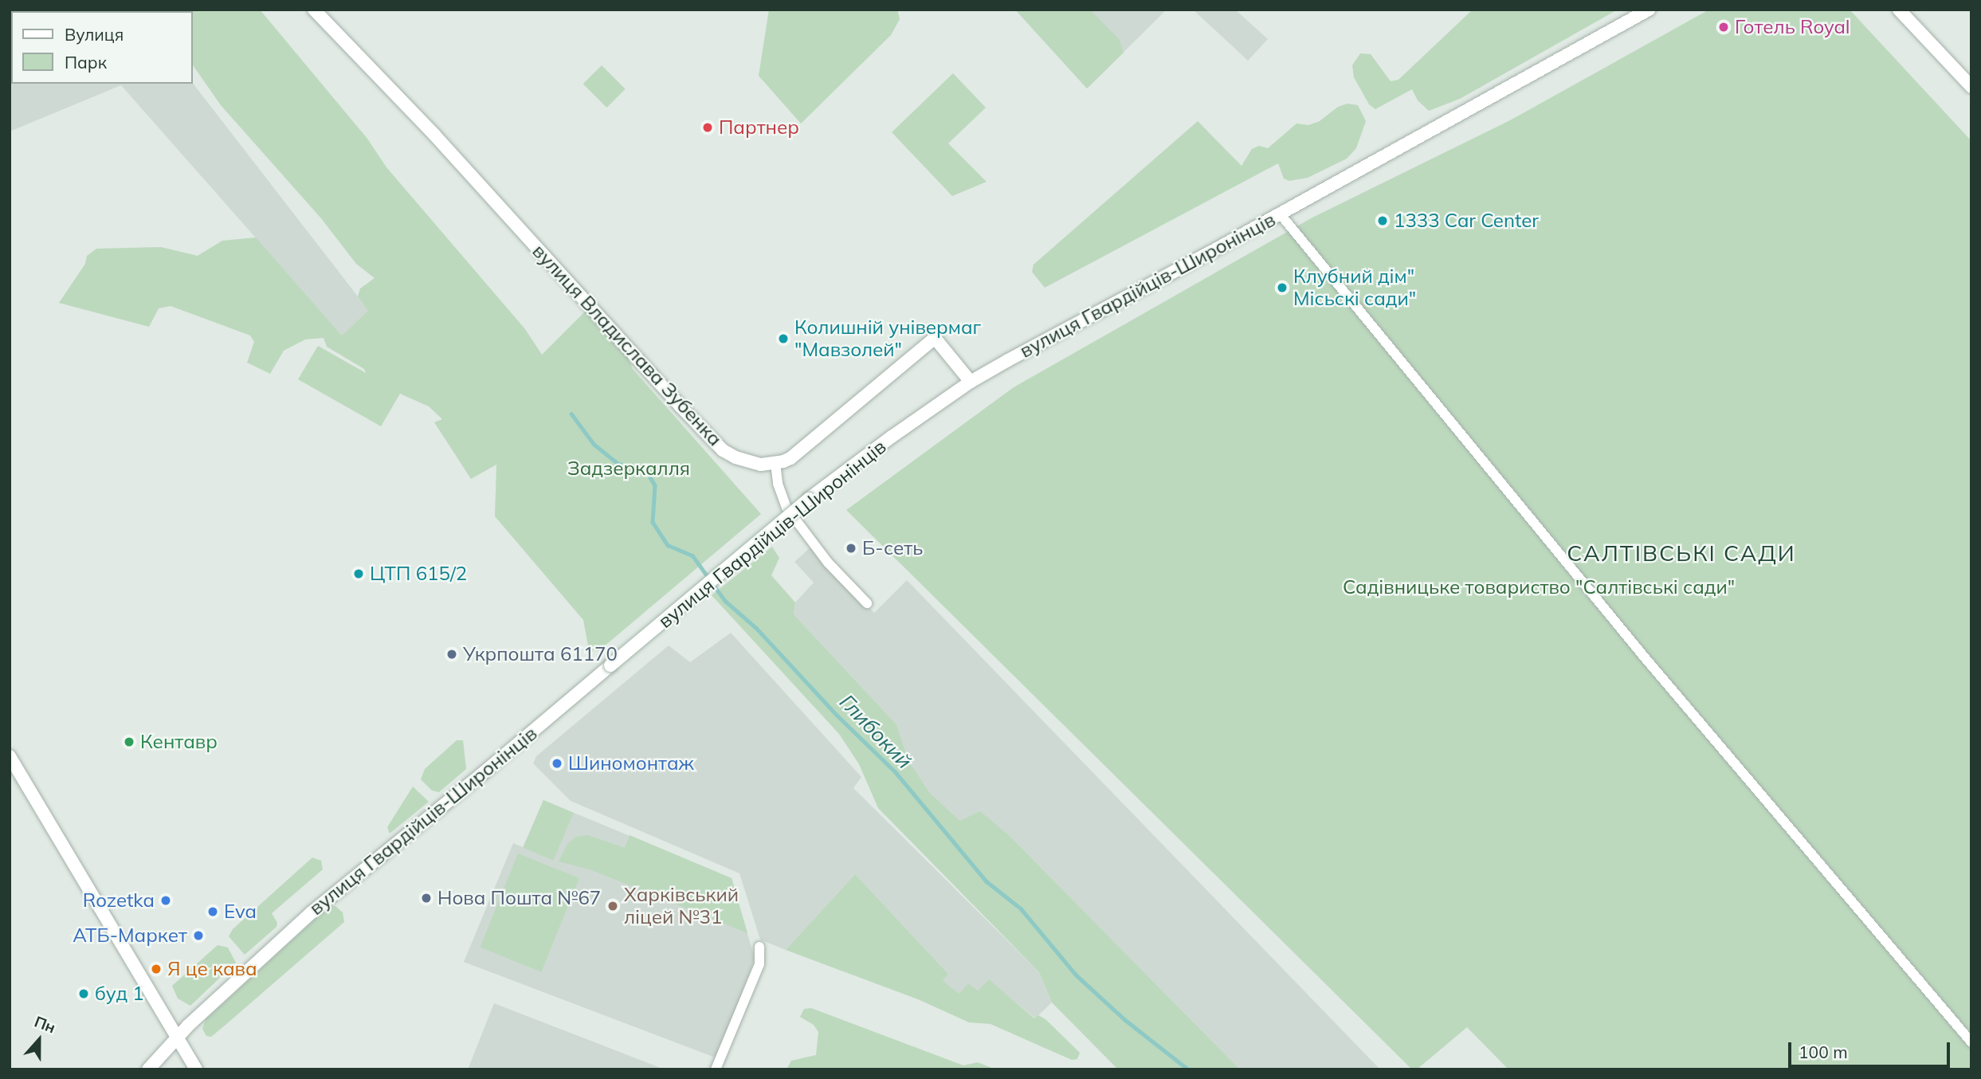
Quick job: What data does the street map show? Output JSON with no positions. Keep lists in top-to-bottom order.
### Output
{
  "streets": {
    "main road": ["вулиця Гвардійців-Широнінців", "вулиця Владислава Зубенка"]
  },
  "crossings": [
    ["вулиця Гвардійців-Широнінців", "вулиця Владислава Зубенка"]
  ],
  "districts": ["САЛТІВСЬКІ САДИ"],
  "water": ["Глибокий"],
  "parks": ["Задзеркалля", "Садівницьке товариство \"Салтівські сади\""],
  "places": [
    "Готель Royal",
    "Партнер",
    "1333 Car Center",
    "Клубний дім\" Місьскі сади\"",
    "Колишній універмаг \"Мавзолей\"",
    "Б-сеть",
    "ЦТП 615/2",
    "Укрпошта 61170",
    "Кентавр",
    "Шиномонтаж",
    "Нова Пошта №67",
    "Rozetka",
    "Харківський ліцей №31",
    "Eva",
    "АТБ-Маркет",
    "Я це кава",
    "буд 1"
  ],
  "legend": ["Вулиця", "Парк"],
  "scale_bar": "100 m",
  "north": "top"
}
